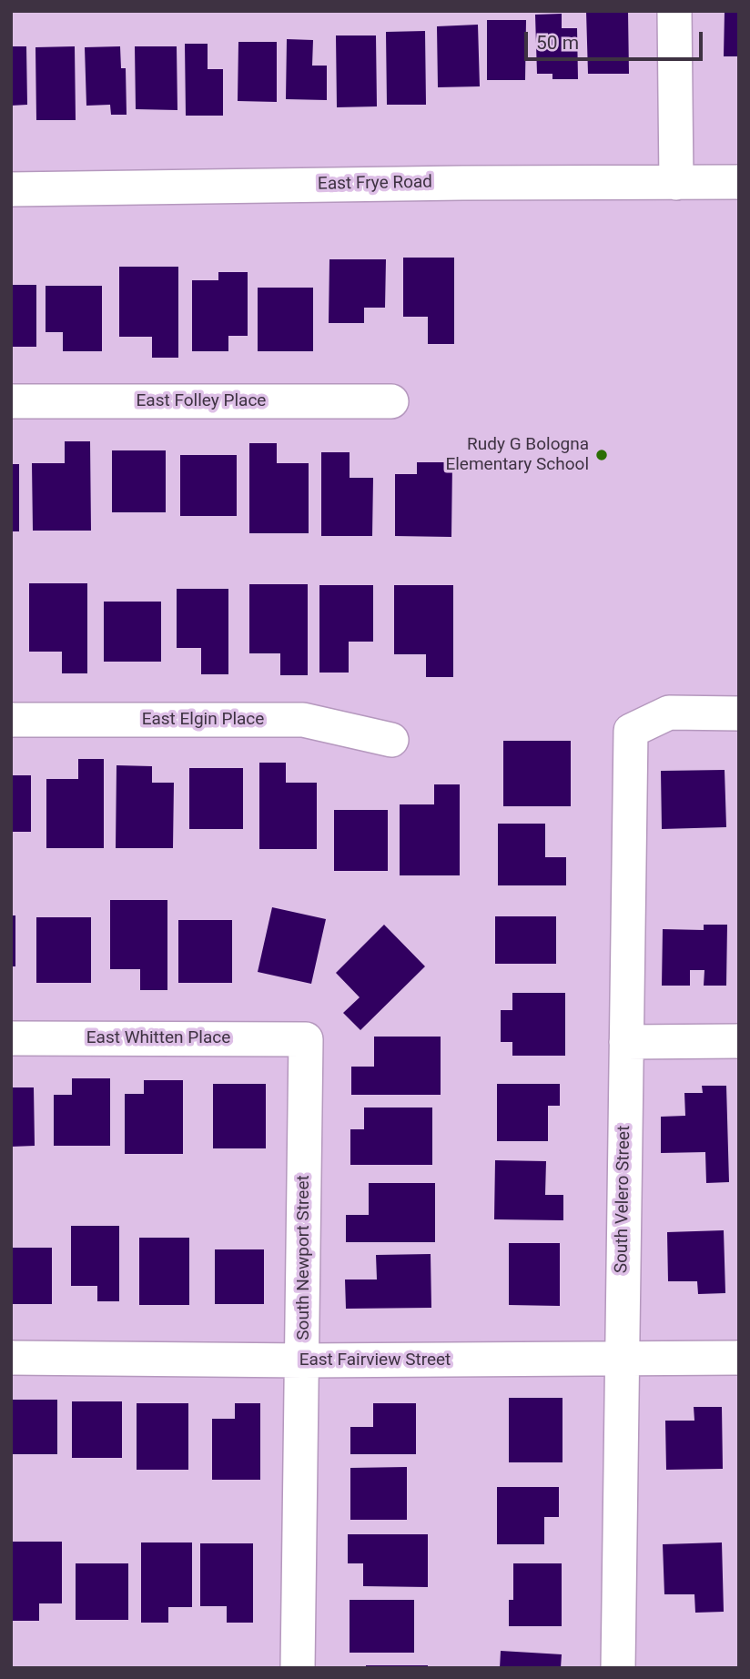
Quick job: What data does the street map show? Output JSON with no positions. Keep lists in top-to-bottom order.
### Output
{
  "streets": {
    "street": [
      "East Frye Road",
      "East Folley Place",
      "East Elgin Place",
      "East Whitten Place",
      "South Velero Street",
      "South Newport Street",
      "East Fairview Street"
    ]
  },
  "crossings": [
    ["East Whitten Place", "South Newport Street"],
    ["South Velero Street", "East Fairview Street"],
    ["South Newport Street", "East Fairview Street"]
  ],
  "places": ["Rudy G Bologna Elementary School"],
  "scale_bar": "50 m"
}
